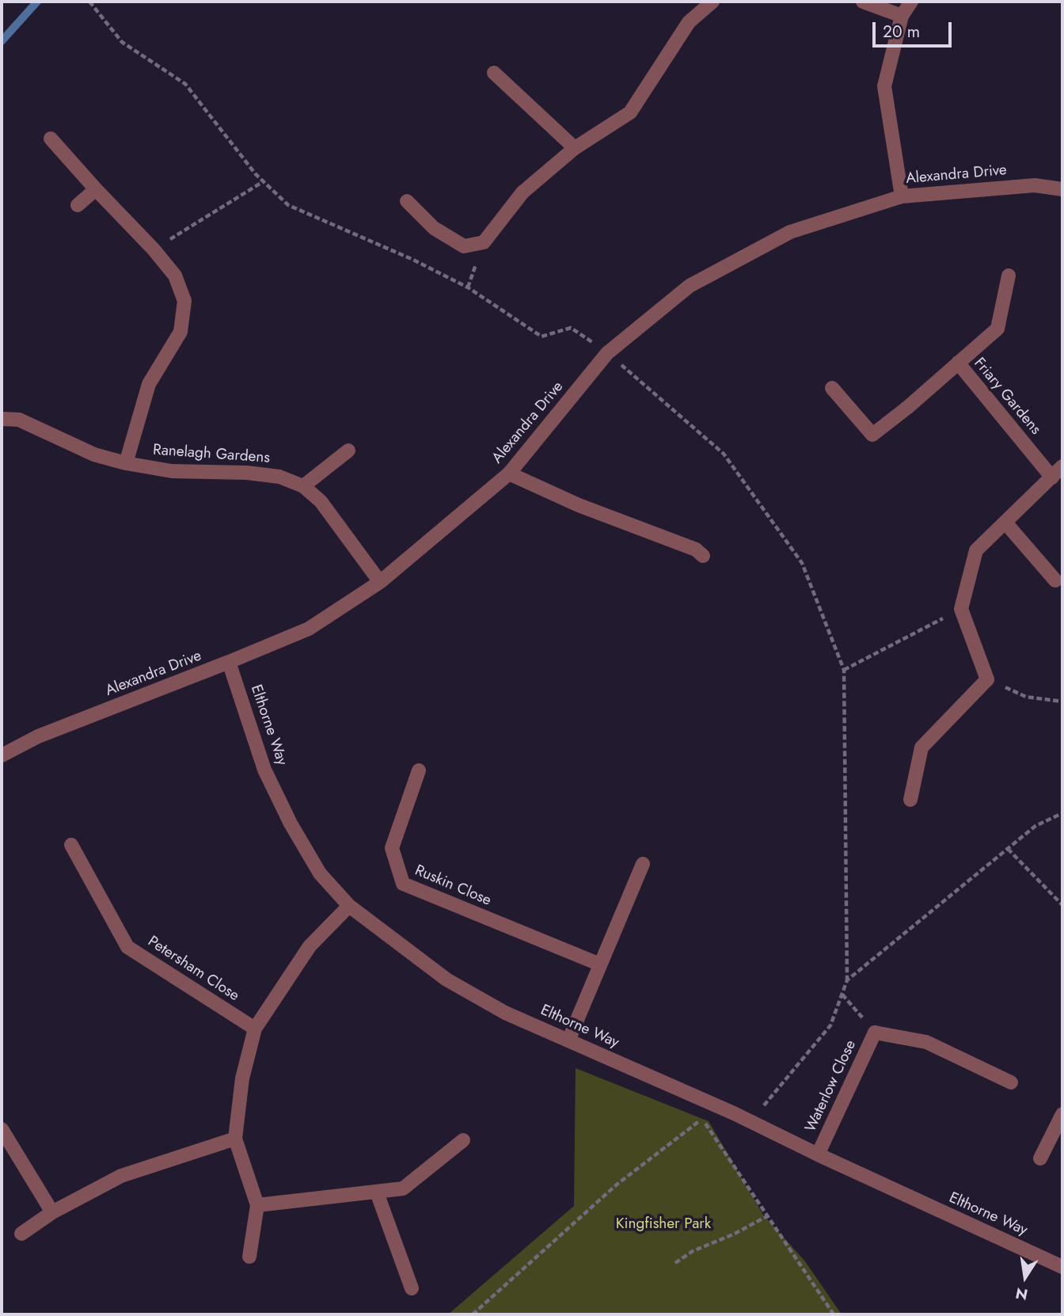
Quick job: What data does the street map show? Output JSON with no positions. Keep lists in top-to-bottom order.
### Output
{
  "streets": {
    "street": [
      "Alexandra Drive",
      "Friary Gardens",
      "Ranelagh Gardens",
      "Elthorne Way",
      "Ruskin Close",
      "Petersham Close",
      "Waterlow Close"
    ]
  },
  "crossings": [
    ["Alexandra Drive", "Ranelagh Gardens"],
    ["Alexandra Drive", "Elthorne Way"],
    ["Elthorne Way", "Waterlow Close"]
  ],
  "parks": ["Kingfisher Park"],
  "scale_bar": "20 m",
  "north": "bottom"
}
